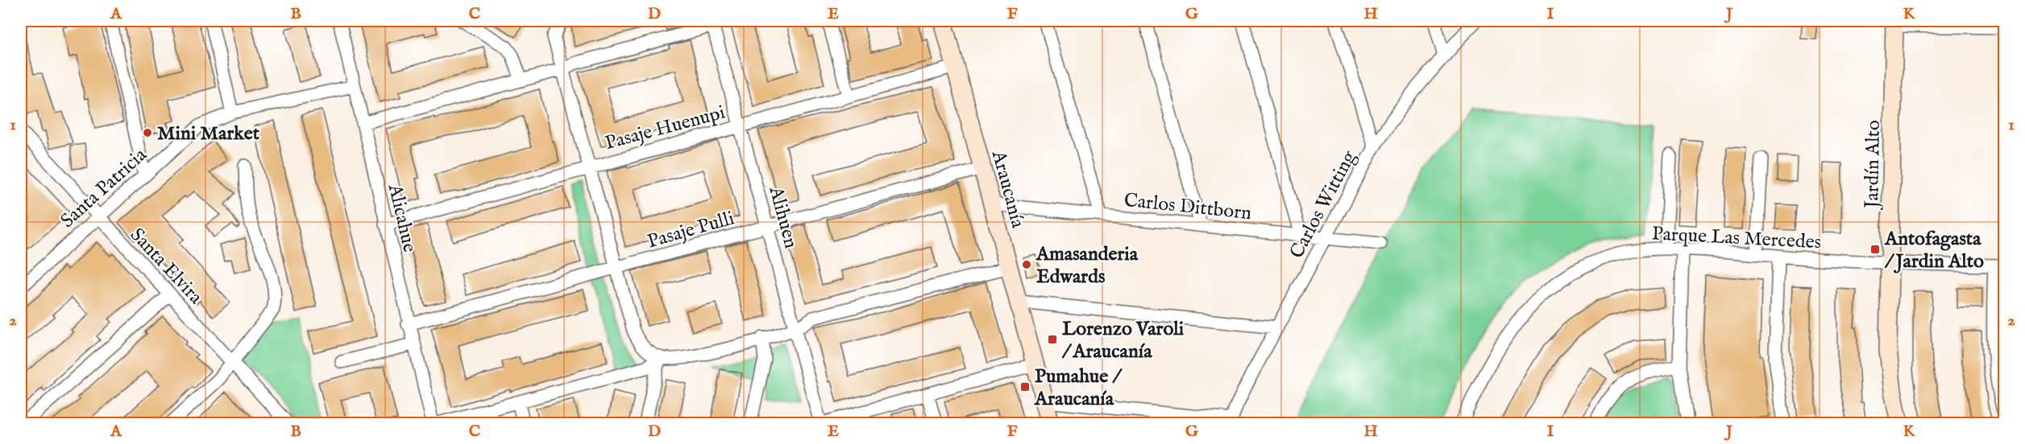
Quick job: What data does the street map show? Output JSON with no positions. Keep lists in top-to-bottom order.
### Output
{
  "streets": {
    "street": [
      "Pasaje Huenupi",
      "Jardín Alto",
      "Santa Patricia",
      "Araucanía",
      "Carlos Witting",
      "Carlos Dittborn",
      "Alihuen",
      "Alicahue",
      "Pasaje Pulli",
      "Parque Las Mercedes",
      "Santa Elvira"
    ]
  },
  "crossings": [
    ["Pasaje Huenupi", "Araucanía"],
    ["Pasaje Huenupi", "Alihuen"],
    ["Pasaje Huenupi", "Alicahue"],
    ["Jardín Alto", "Parque Las Mercedes"],
    ["Santa Patricia", "Alicahue"],
    ["Santa Patricia", "Santa Elvira"],
    ["Araucanía", "Carlos Dittborn"],
    ["Araucanía", "Pasaje Pulli"],
    ["Carlos Witting", "Carlos Dittborn"],
    ["Alihuen", "Pasaje Pulli"],
    ["Alicahue", "Pasaje Pulli"]
  ],
  "places": {
    "other": ["Mini Market", "Amasanderia Edwards"],
    "transit": ["Antofagasta / Jardin Alto", "Lorenzo Varoli / Araucanía", "Pumahue / Araucanía"]
  },
  "grid": {
    "columns": [
      "A",
      "B",
      "C",
      "D",
      "E",
      "F",
      "G",
      "H",
      "I",
      "J",
      "K"
    ],
    "rows": ["1", "2"]
  }
}
